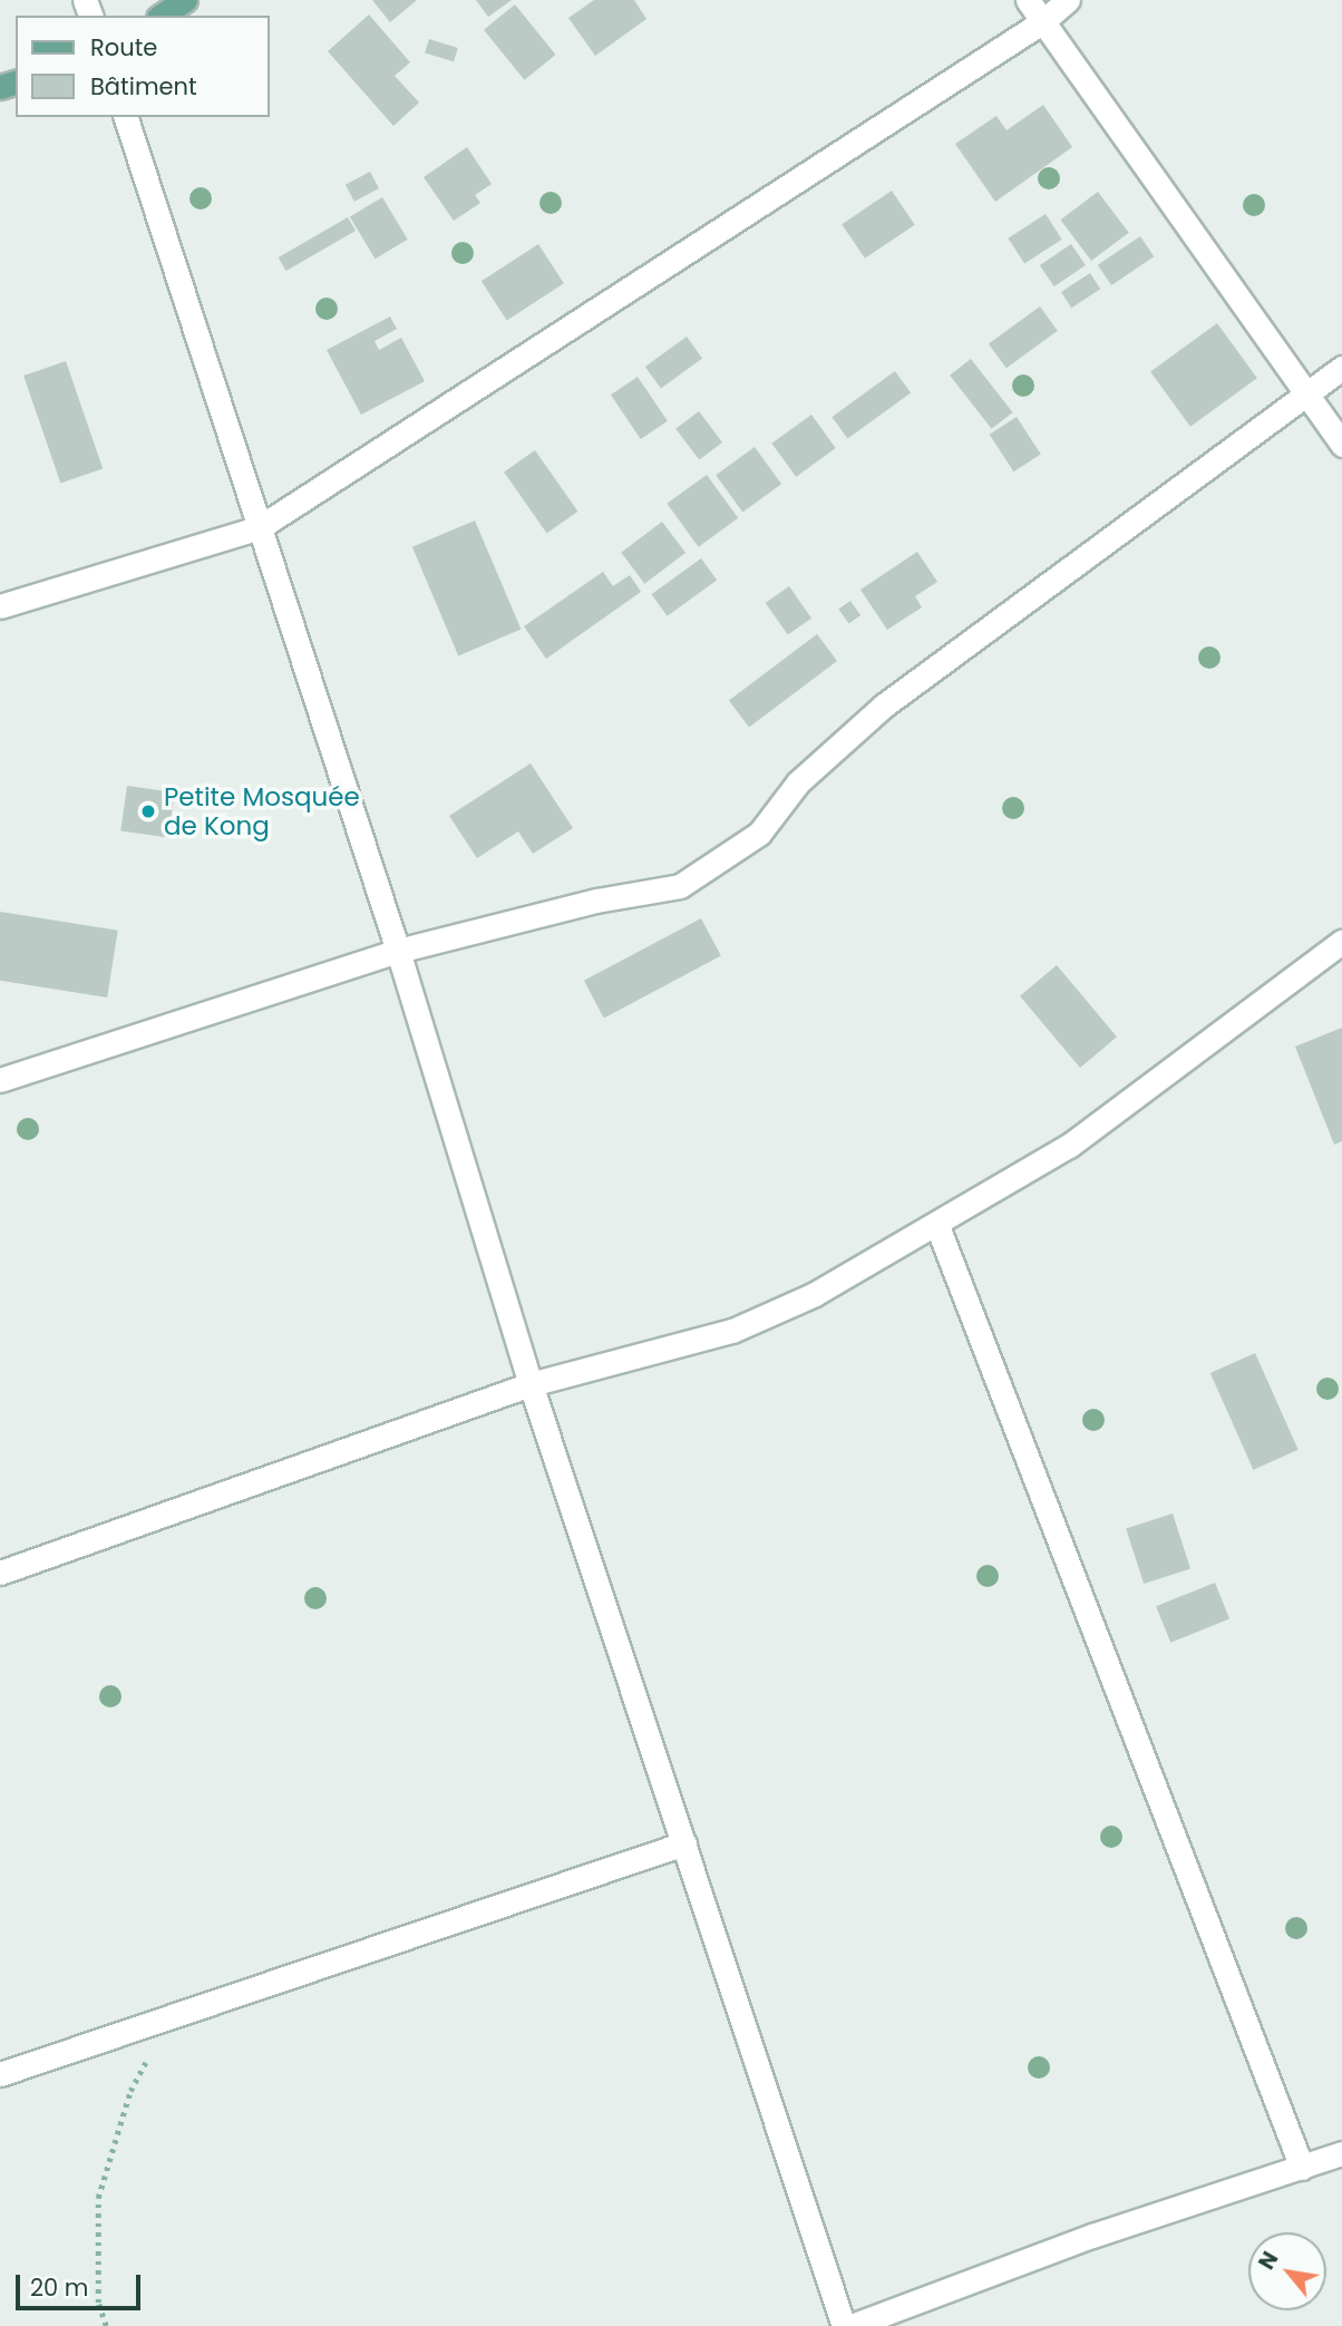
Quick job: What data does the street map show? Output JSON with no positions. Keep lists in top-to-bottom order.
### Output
{
  "places": ["Petite Mosquée de Kong"],
  "legend": ["Route", "Bâtiment"],
  "scale_bar": "20 m",
  "north": "top left"
}
